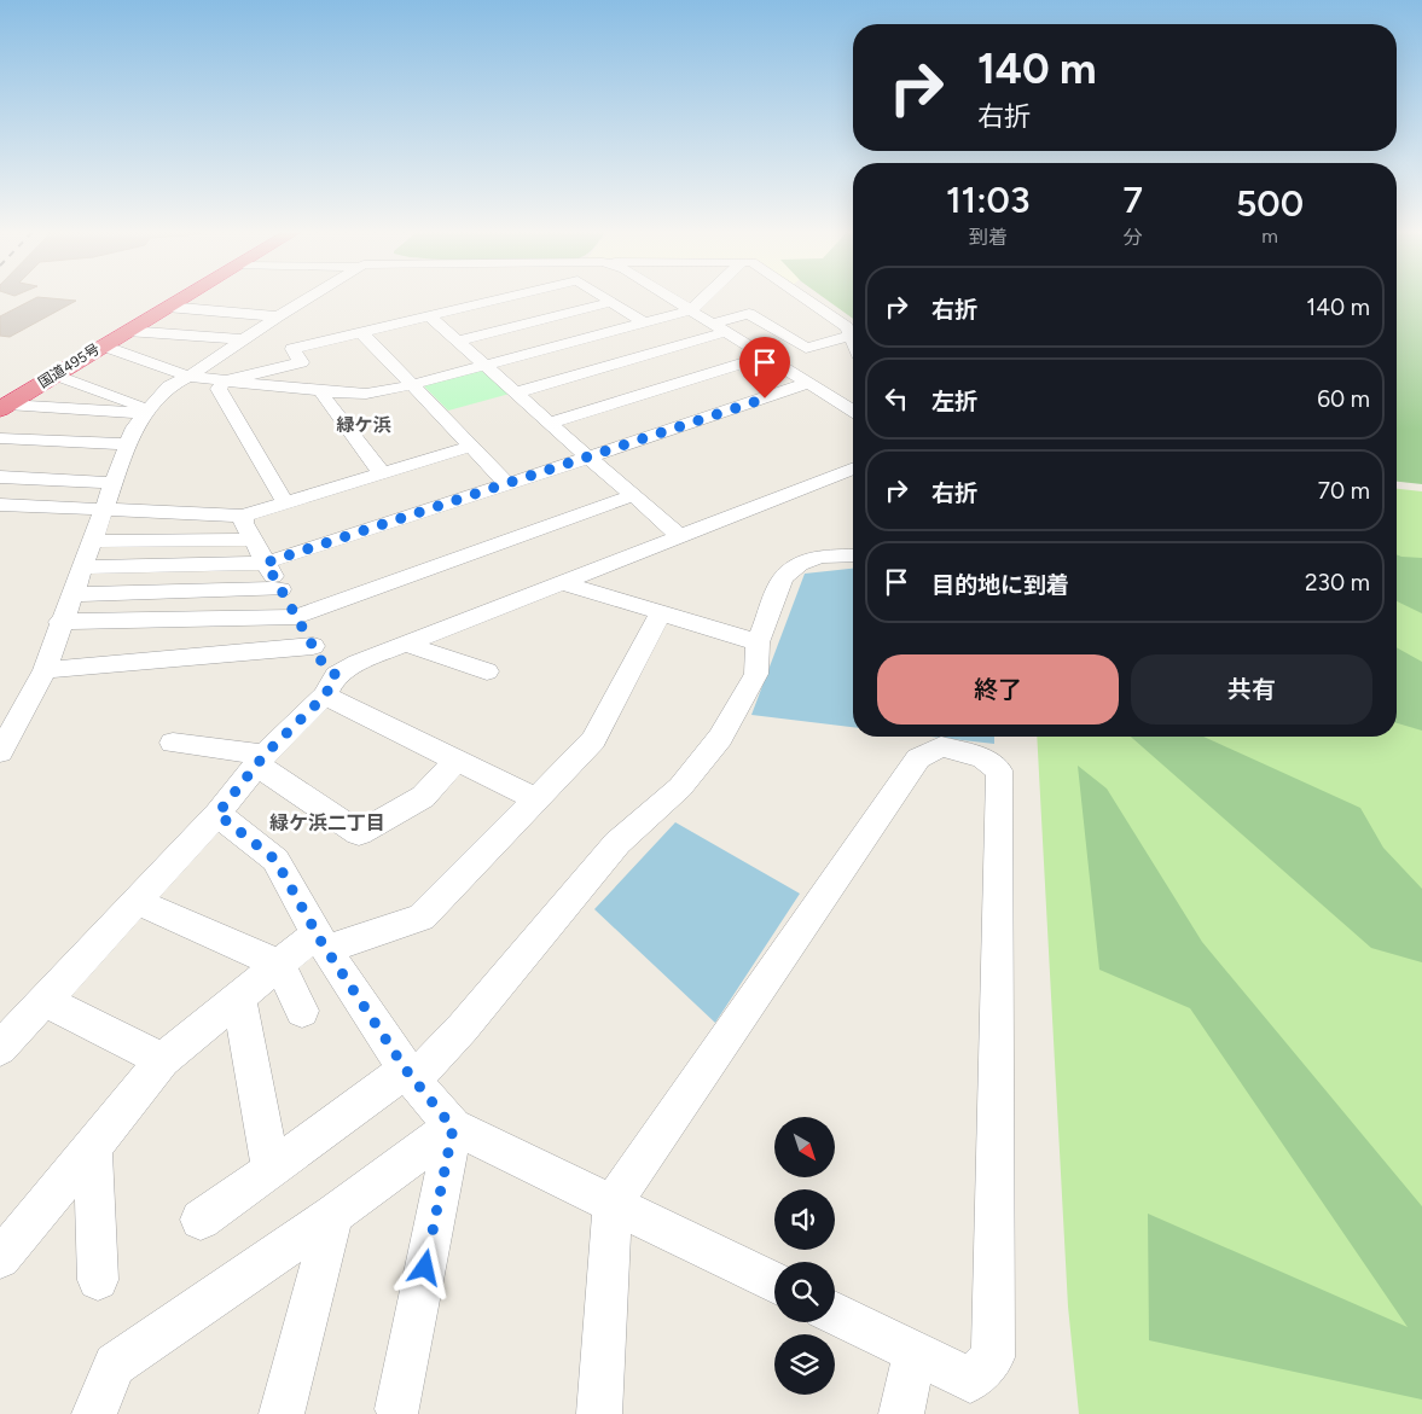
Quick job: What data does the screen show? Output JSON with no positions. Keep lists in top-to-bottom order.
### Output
{
  "streets": {
    "highway": ["国道495号"]
  },
  "districts": ["緑ケ浜", "緑ケ浜二丁目"],
  "north": "bottom right",
  "page": {
    "turn": ["140 m", "右折"],
    "eta": [
      "11:03",
      "到着",
      "7",
      "分",
      "500",
      "m"
    ],
    "list": [
      {
        "name": "右折",
        "value": "140 m"
      },
      {
        "name": "左折",
        "value": "60 m"
      },
      {
        "name": "右折",
        "value": "70 m"
      },
      {
        "name": "目的地に到着",
        "value": "230 m"
      }
    ],
    "buttons": ["終了", "共有"]
  }
}
